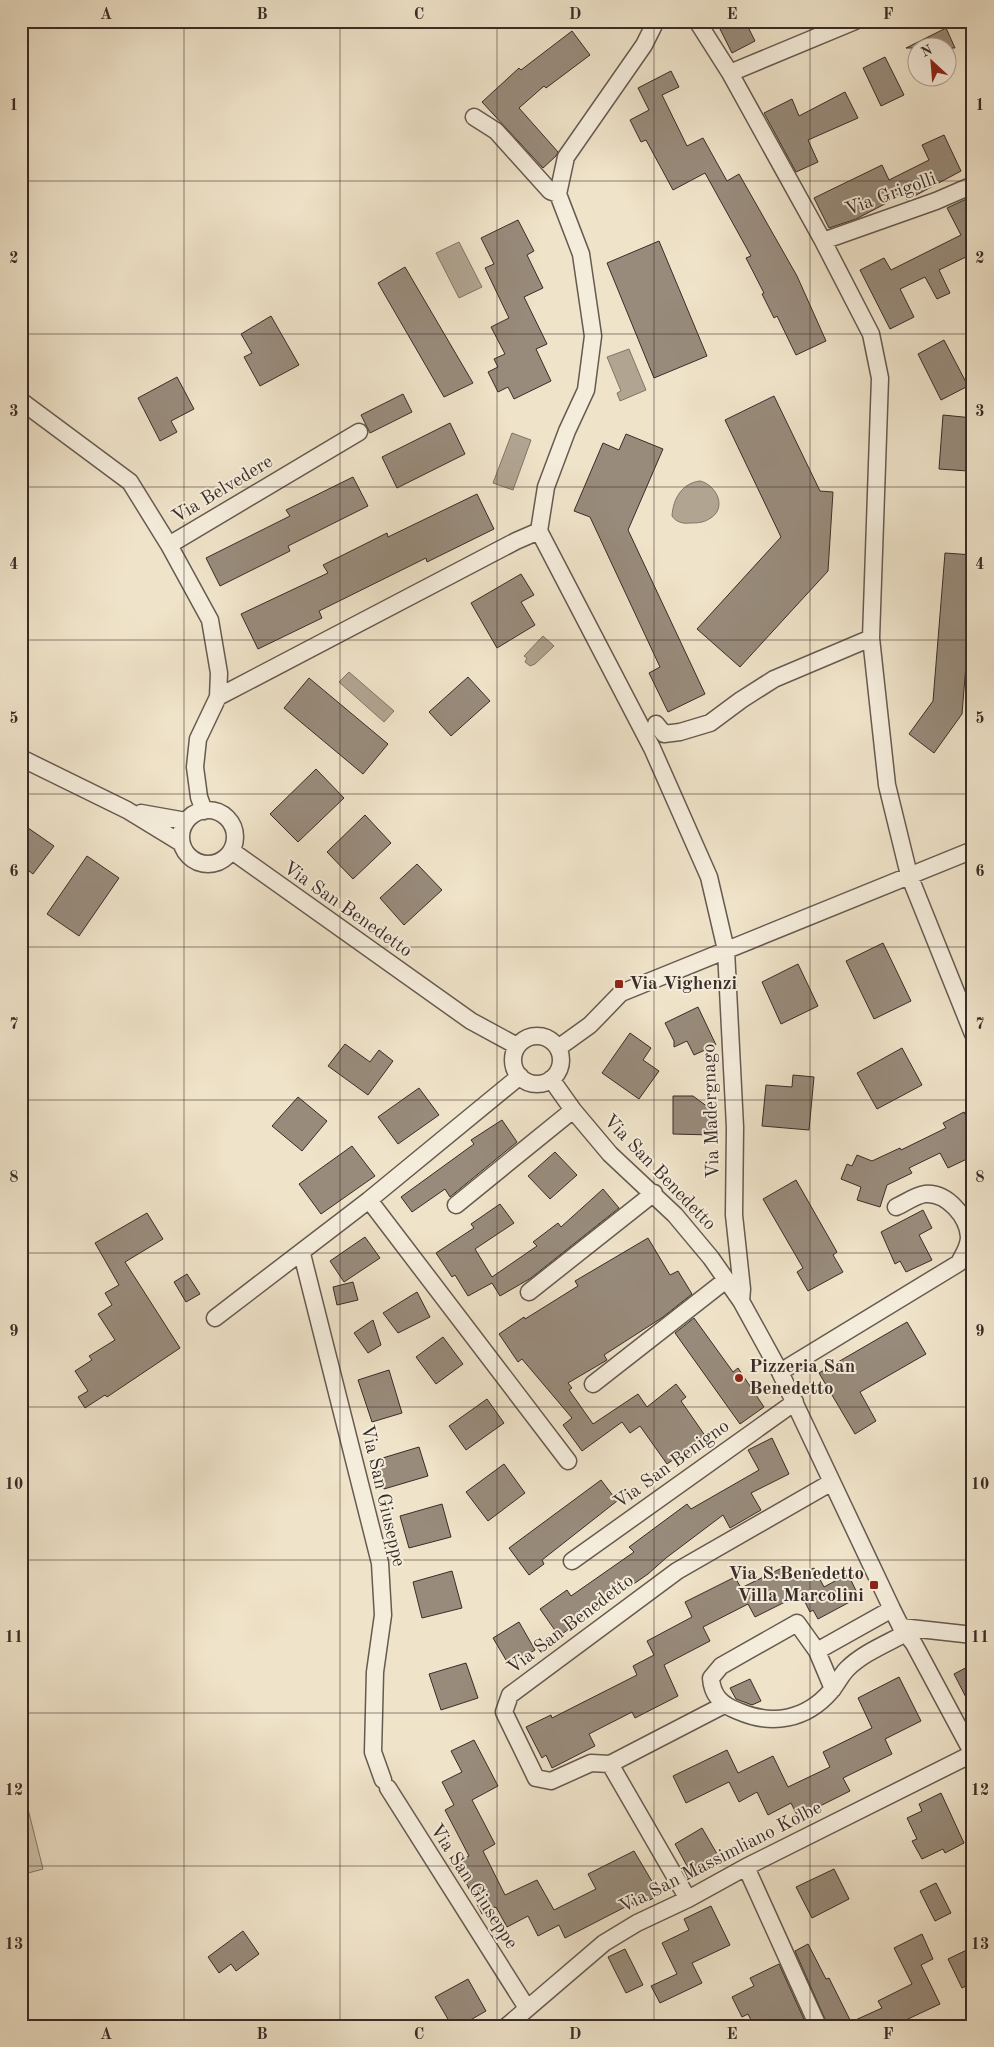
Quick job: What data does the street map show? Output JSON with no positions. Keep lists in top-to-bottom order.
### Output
{
  "streets": {
    "street": [
      "Via Grigolli",
      "Via Belvedere",
      "Via San Benedetto",
      "Via Madergnago",
      "Via San Benigno",
      "Via San Giuseppe",
      "Via San Massimliano Kolbe"
    ]
  },
  "crossings": [
    ["Via Belvedere", "Via San Benedetto"],
    ["Via San Benedetto", "Via Madergnago"],
    ["Via San Benedetto", "Via San Benigno"],
    ["Via San Benedetto", "Via San Massimliano Kolbe"],
    ["Via San Giuseppe", "Via San Massimliano Kolbe"]
  ],
  "places": {
    "transit": ["Via Vighenzi", "Via S.Benedetto Villa Marcolini"],
    "other": ["Pizzeria San Benedetto"]
  },
  "north": "top left",
  "grid": {
    "columns": [
      "A",
      "B",
      "C",
      "D",
      "E",
      "F"
    ],
    "rows": [
      "1",
      "2",
      "3",
      "4",
      "5",
      "6",
      "7",
      "8",
      "9",
      "10",
      "11",
      "12",
      "13"
    ]
  }
}
